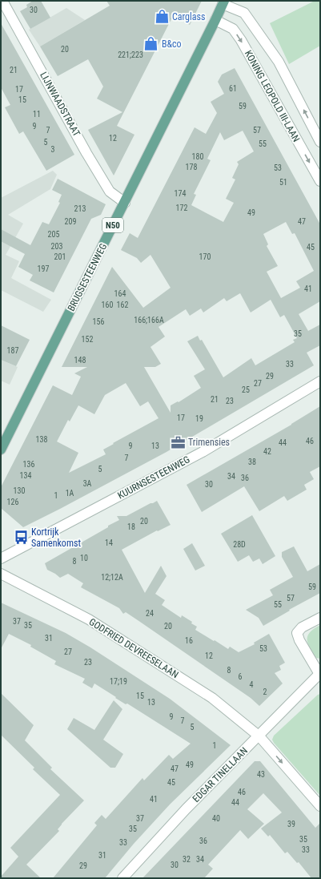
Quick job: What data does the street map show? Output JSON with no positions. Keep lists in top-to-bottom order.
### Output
{
  "streets": {
    "main road": ["N50", "BRUGSESTEENWEG"],
    "street": [
      "KONING LEOPOLD III-LAAN",
      "LIJNWAADSTRAAT",
      "KUURNSESTEENWEG",
      "GODFRIED DEVREESELAAN",
      "EDGAR TINELLAAN"
    ]
  },
  "crossings": [
    ["KONING LEOPOLD III-LAAN", "BRUGSESTEENWEG"],
    ["LIJNWAADSTRAAT", "BRUGSESTEENWEG"],
    ["GODFRIED DEVREESELAAN", "EDGAR TINELLAAN"]
  ],
  "places": {
    "shop": ["Carglass", "B&co"],
    "office": ["Trimensies"],
    "bus stop": ["Kortrijk Samenkomst"]
  },
  "house_numbers": [
    "30",
    "20",
    "221;223",
    "21",
    "61",
    "17",
    "15",
    "59",
    "11",
    "9",
    "7",
    "57",
    "12",
    "5",
    "55",
    "3",
    "180",
    "178",
    "53",
    "51",
    "174",
    "172",
    "213",
    "49",
    "209",
    "47",
    "205",
    "203",
    "45",
    "201",
    "170",
    "197",
    "41",
    "164",
    "160",
    "162",
    "166;166A",
    "156",
    "35",
    "152",
    "187",
    "148",
    "33",
    "29",
    "27",
    "25",
    "21",
    "23",
    "17",
    "19",
    "138",
    "46",
    "44",
    "9",
    "13",
    "42",
    "7",
    "38",
    "136",
    "5",
    "134",
    "34",
    "36",
    "3A",
    "30",
    "130",
    "1A",
    "1",
    "126",
    "20",
    "18",
    "14",
    "28D",
    "10",
    "8",
    "12;12A",
    "59",
    "57",
    "55",
    "24",
    "37",
    "35",
    "20",
    "31",
    "16",
    "53",
    "27",
    "12",
    "23",
    "8",
    "6",
    "17;19",
    "4",
    "2",
    "15",
    "13",
    "9",
    "7",
    "5",
    "1",
    "49",
    "47",
    "43",
    "45",
    "46",
    "41",
    "44",
    "37",
    "40",
    "39",
    "35",
    "35",
    "36",
    "33",
    "33",
    "31",
    "32",
    "34",
    "30",
    "29"
  ]
}
